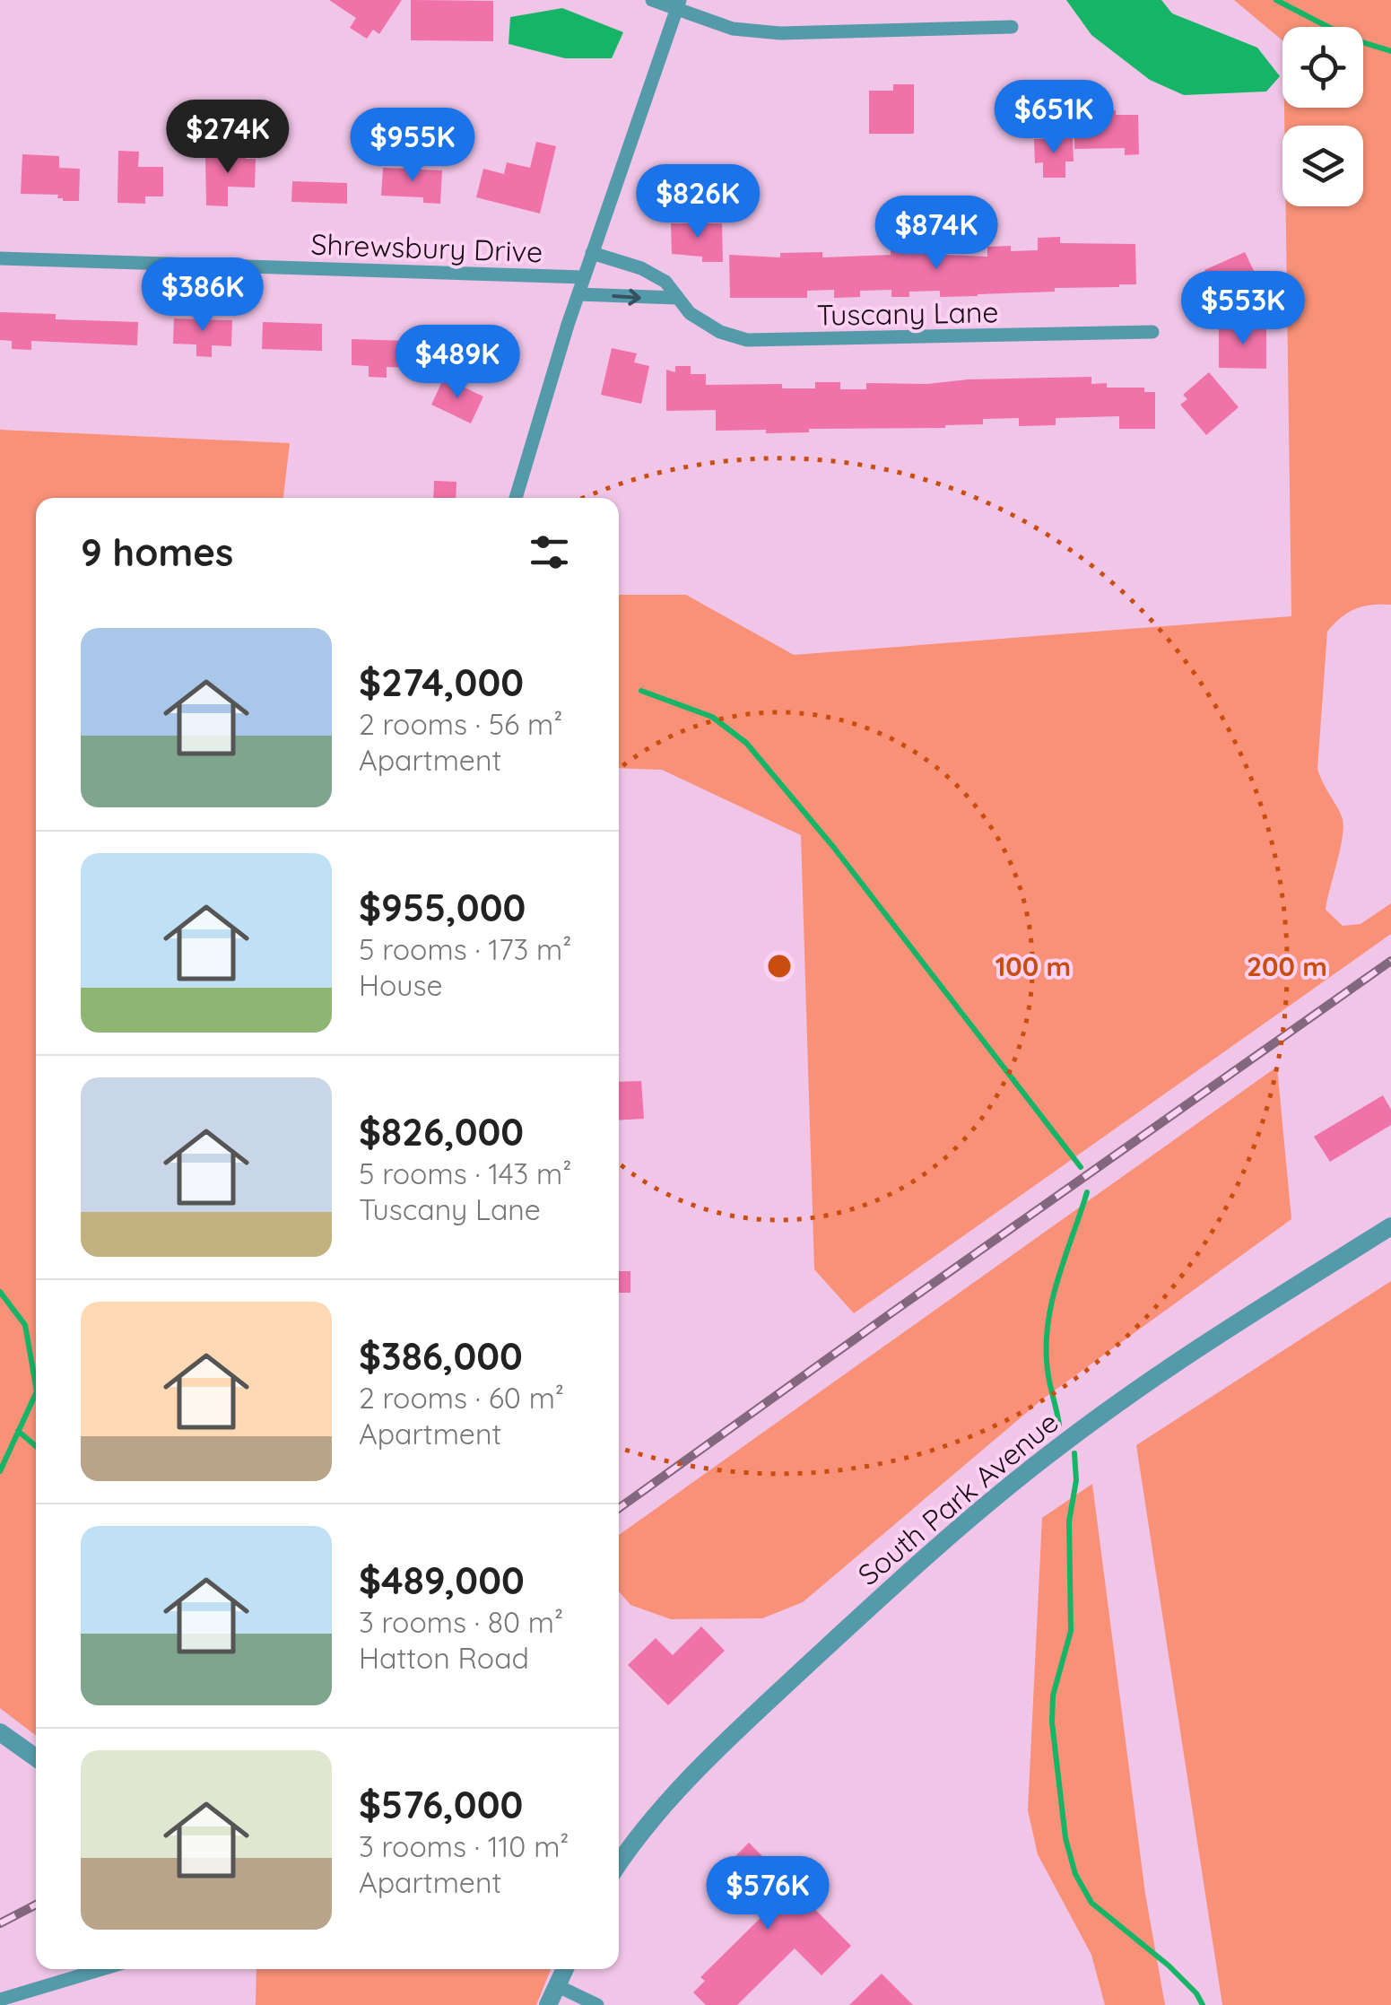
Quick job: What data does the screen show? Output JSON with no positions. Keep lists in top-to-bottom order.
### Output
{
  "streets": {
    "street": ["Shrewsbury Drive", "Tuscany Lane", "South Park Avenue"]
  },
  "page": {
    "price": [
      "$651K",
      "$274K",
      "$955K",
      "$826K",
      "$874K",
      "$386K",
      "$553K",
      "$489K",
      "$576K"
    ],
    "heading": "9 homes",
    "list": [
      {
        "name": "$274,000",
        "note": "2 rooms · 56 m² · Apartment"
      },
      {
        "name": "$955,000",
        "note": "5 rooms · 173 m² · House"
      },
      {
        "name": "$826,000",
        "note": "5 rooms · 143 m² · Tuscany Lane"
      },
      {
        "name": "$386,000",
        "note": "2 rooms · 60 m² · Apartment"
      },
      {
        "name": "$489,000",
        "note": "3 rooms · 80 m² · Hatton Road"
      },
      {
        "name": "$576,000",
        "note": "3 rooms · 110 m² · Apartment"
      }
    ]
  },
  "rings": ["100 m", "200 m"]
}
